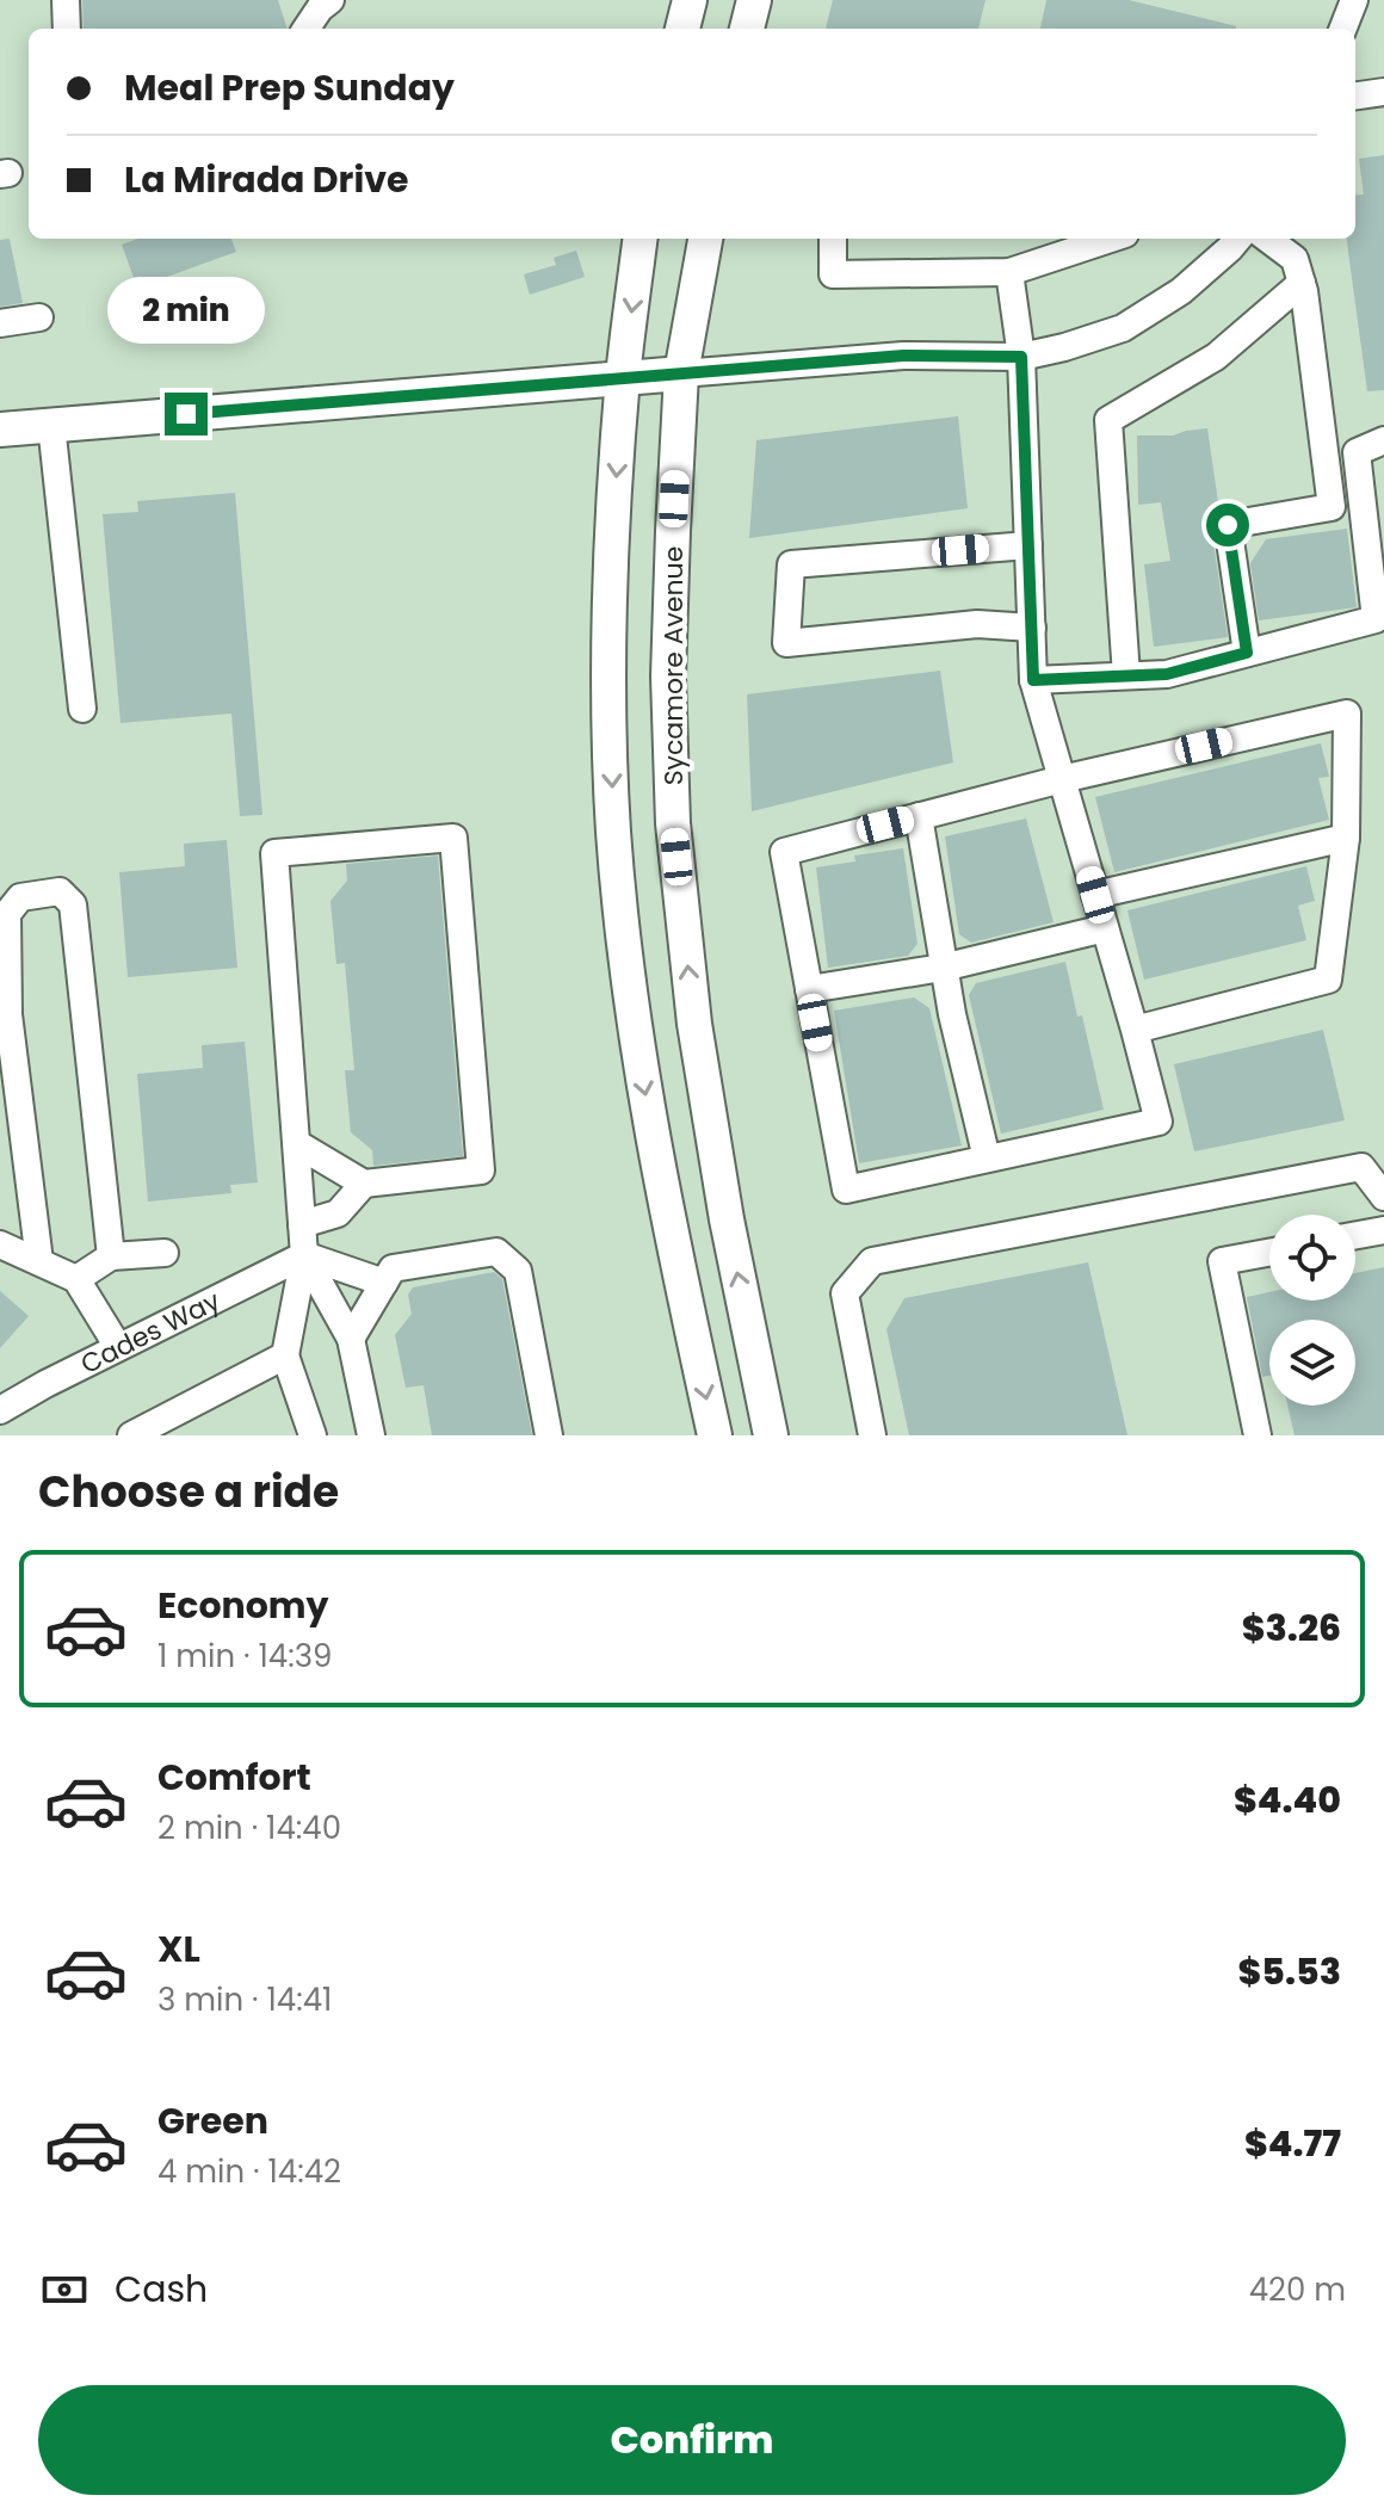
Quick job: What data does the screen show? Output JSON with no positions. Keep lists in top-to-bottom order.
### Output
{
  "streets": {
    "main road": ["Sycamore Avenue"],
    "street": ["Cades Way"]
  },
  "page": {
    "banner": ["Meal Prep Sunday", "La Mirada Drive"],
    "bubble": "2 min",
    "heading": "Choose a ride",
    "list": [
      {
        "name": "Economy",
        "note": "1 min · 14:39",
        "value": "$3.26"
      },
      {
        "name": "Comfort",
        "note": "2 min · 14:40",
        "value": "$4.40"
      },
      {
        "name": "XL",
        "note": "3 min · 14:41",
        "value": "$5.53"
      },
      {
        "name": "Green",
        "note": "4 min · 14:42",
        "value": "$4.77"
      }
    ],
    "pay": ["Cash", "420 m"],
    "buttons": "Confirm"
  }
}
